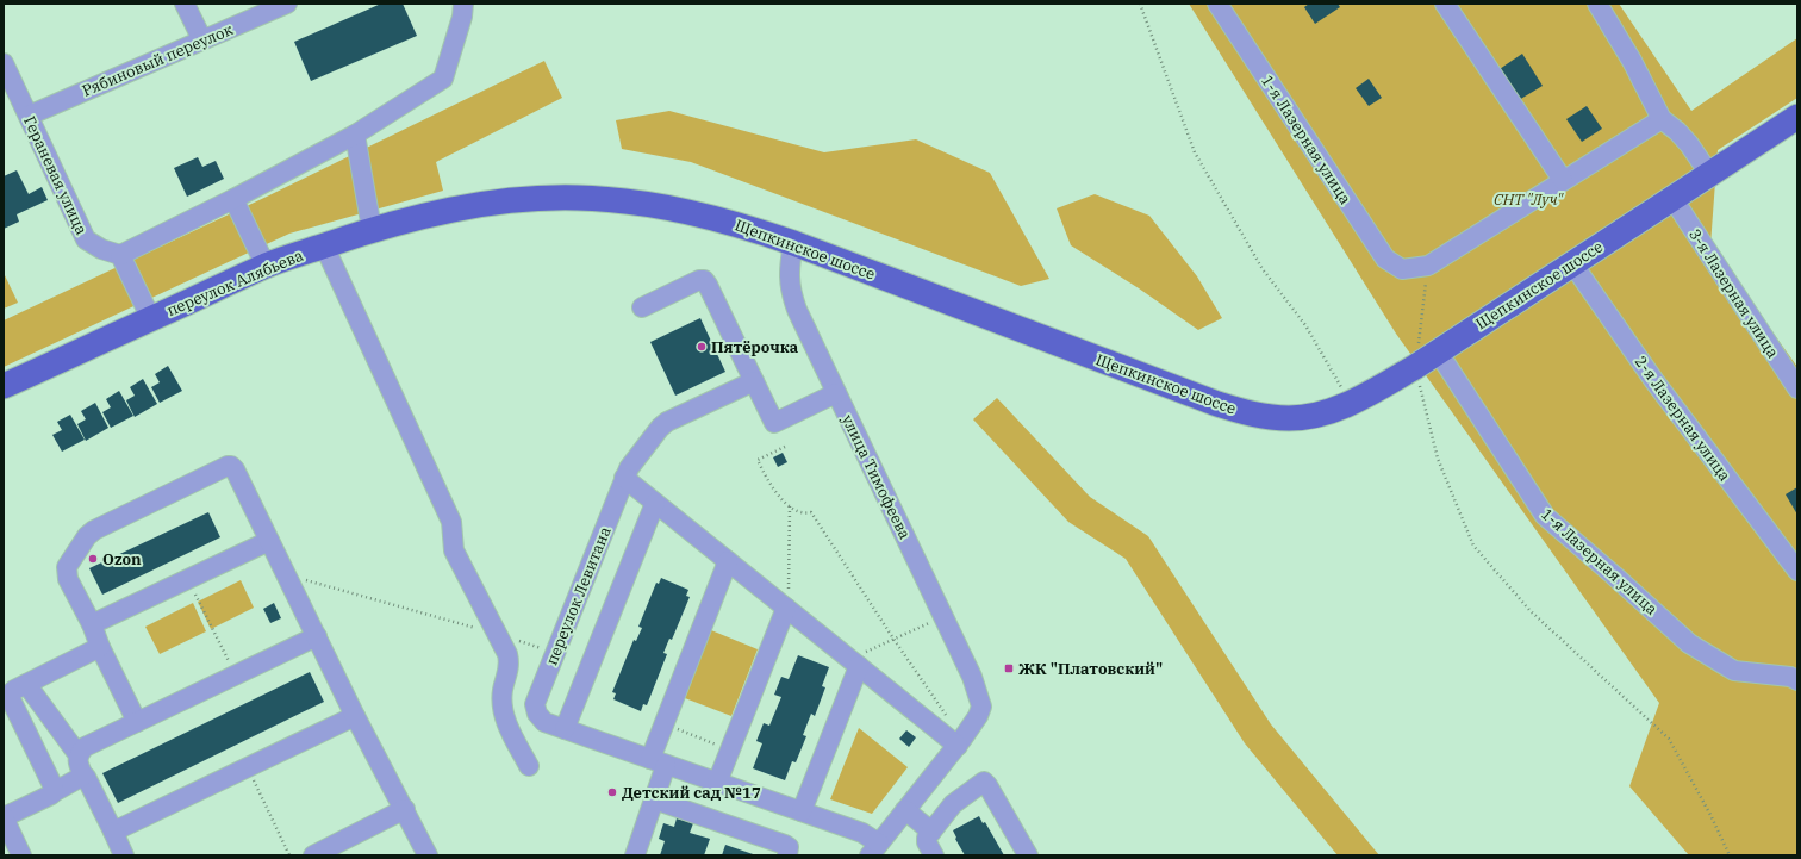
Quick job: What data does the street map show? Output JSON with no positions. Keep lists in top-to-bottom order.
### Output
{
  "streets": {
    "main road": ["Щепкинское шоссе", "переулок Алябьева"],
    "street": [
      "Рябиновый переулок",
      "1-я Лазерная улица",
      "Гераневая улица",
      "3-я Лазерная улица",
      "2-я Лазерная улица",
      "улица Тимофеева",
      "переулок Левитана"
    ]
  },
  "crossings": [
    ["Рябиновый переулок", "Гераневая улица"],
    ["1-я Лазерная улица", "Щепкинское шоссе"],
    ["Щепкинское шоссе", "переулок Алябьева"],
    ["Щепкинское шоссе", "3-я Лазерная улица"],
    ["Щепкинское шоссе", "2-я Лазерная улица"],
    ["Щепкинское шоссе", "улица Тимофеева"]
  ],
  "parks": ["СНТ \"Луч\""],
  "places": {
    "other": ["Пятёрочка", "Ozon", "Детский сад №17"],
    "transit": ["ЖК \"Платовский\""]
  }
}
